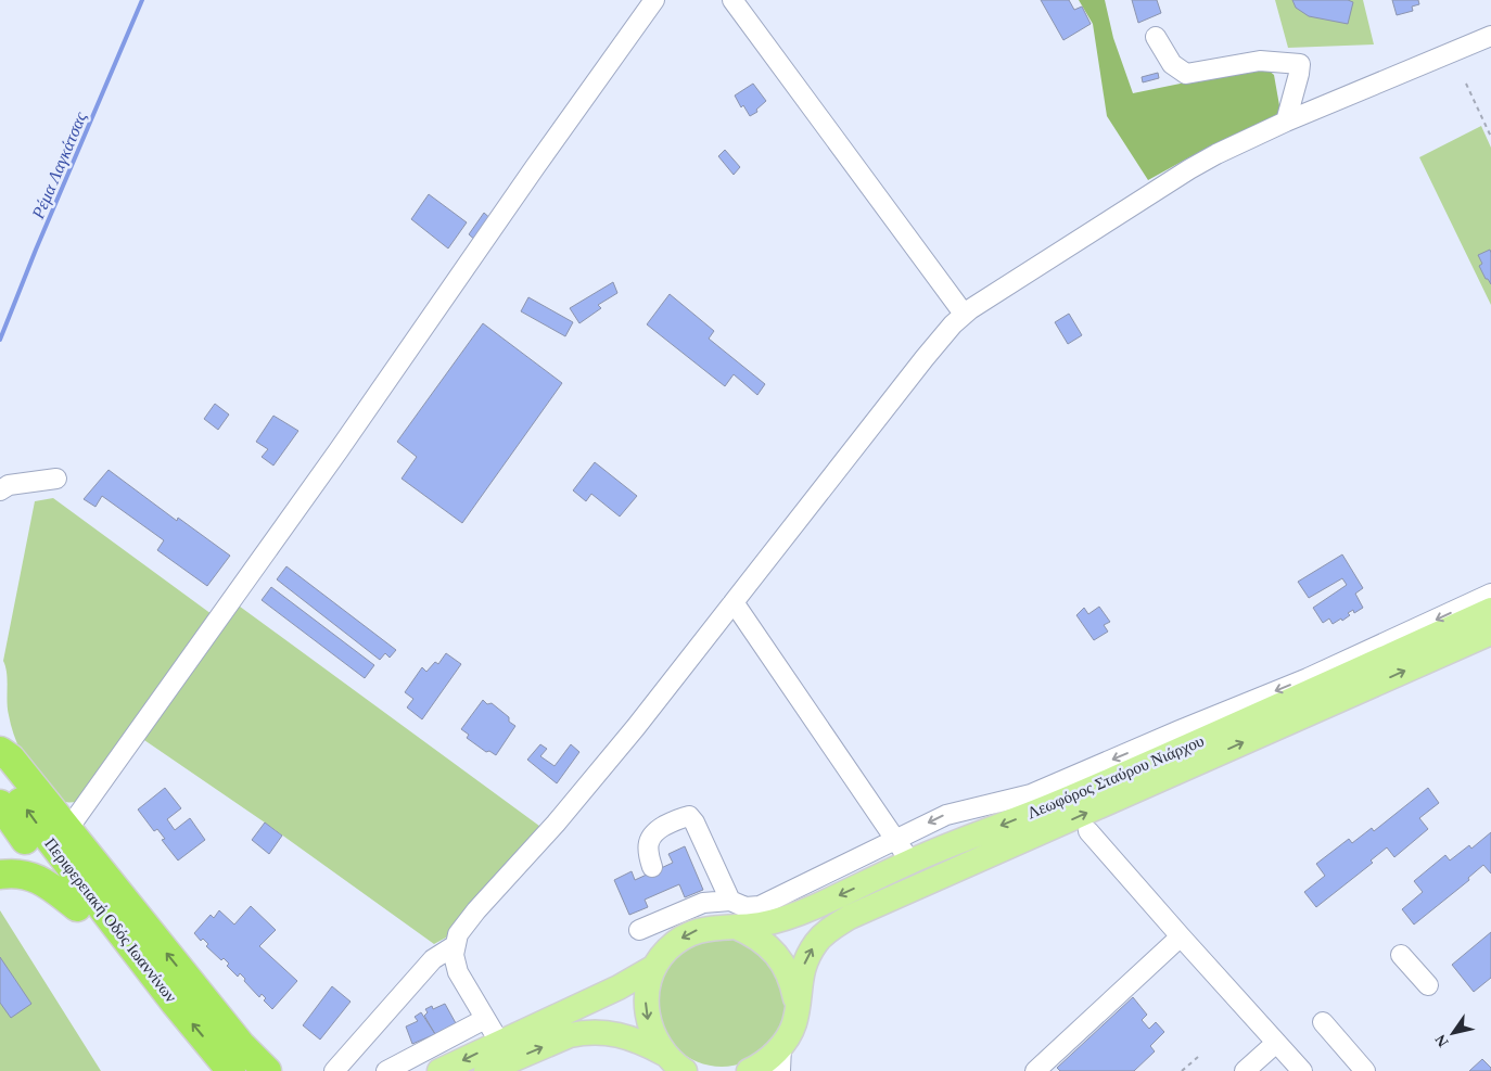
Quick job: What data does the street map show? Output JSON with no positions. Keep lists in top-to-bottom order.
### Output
{
  "streets": {
    "highway": ["Περιφερειακή Οδός Ιωαννίνων"],
    "main road": ["Λεωφόρος Σταύρου Νιάρχου"]
  },
  "water": ["Ρέμα Λαγκάτσας"],
  "north": "bottom left"
}
